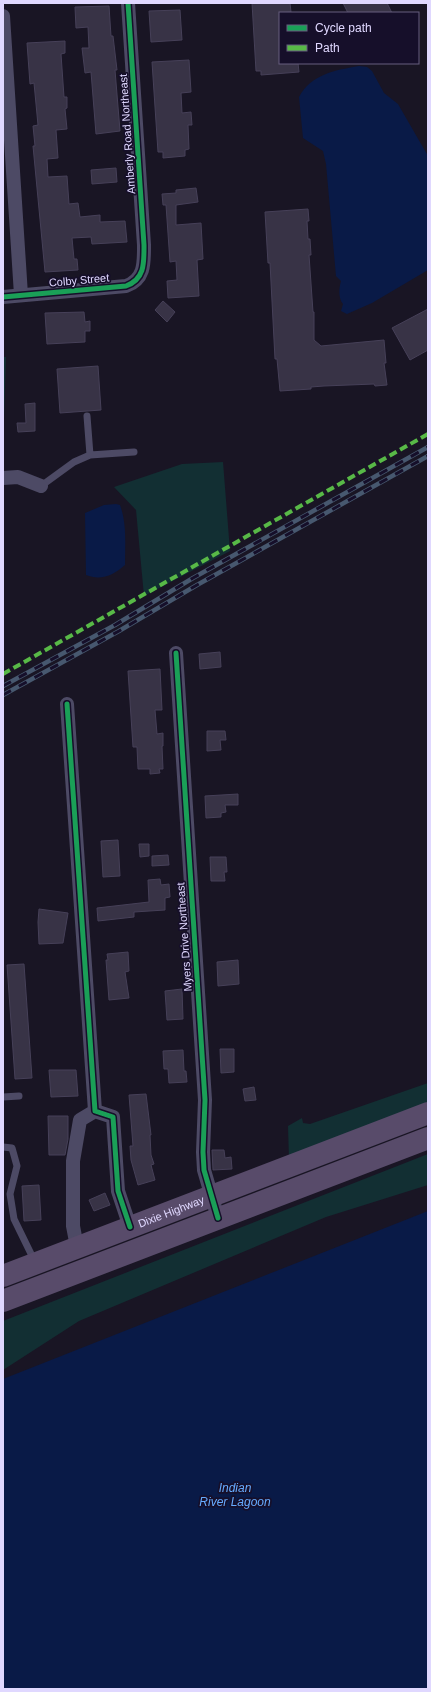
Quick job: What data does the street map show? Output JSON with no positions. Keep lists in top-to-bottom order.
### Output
{
  "streets": {
    "main road": ["Dixie Highway"],
    "street": ["Amberly Road Northeast", "Colby Street", "Myers Drive Northeast"]
  },
  "crossings": [
    ["Amberly Road Northeast", "Colby Street"],
    ["Myers Drive Northeast", "Dixie Highway"]
  ],
  "water": ["Indian River Lagoon"],
  "legend": ["Cycle path", "Path"]
}
